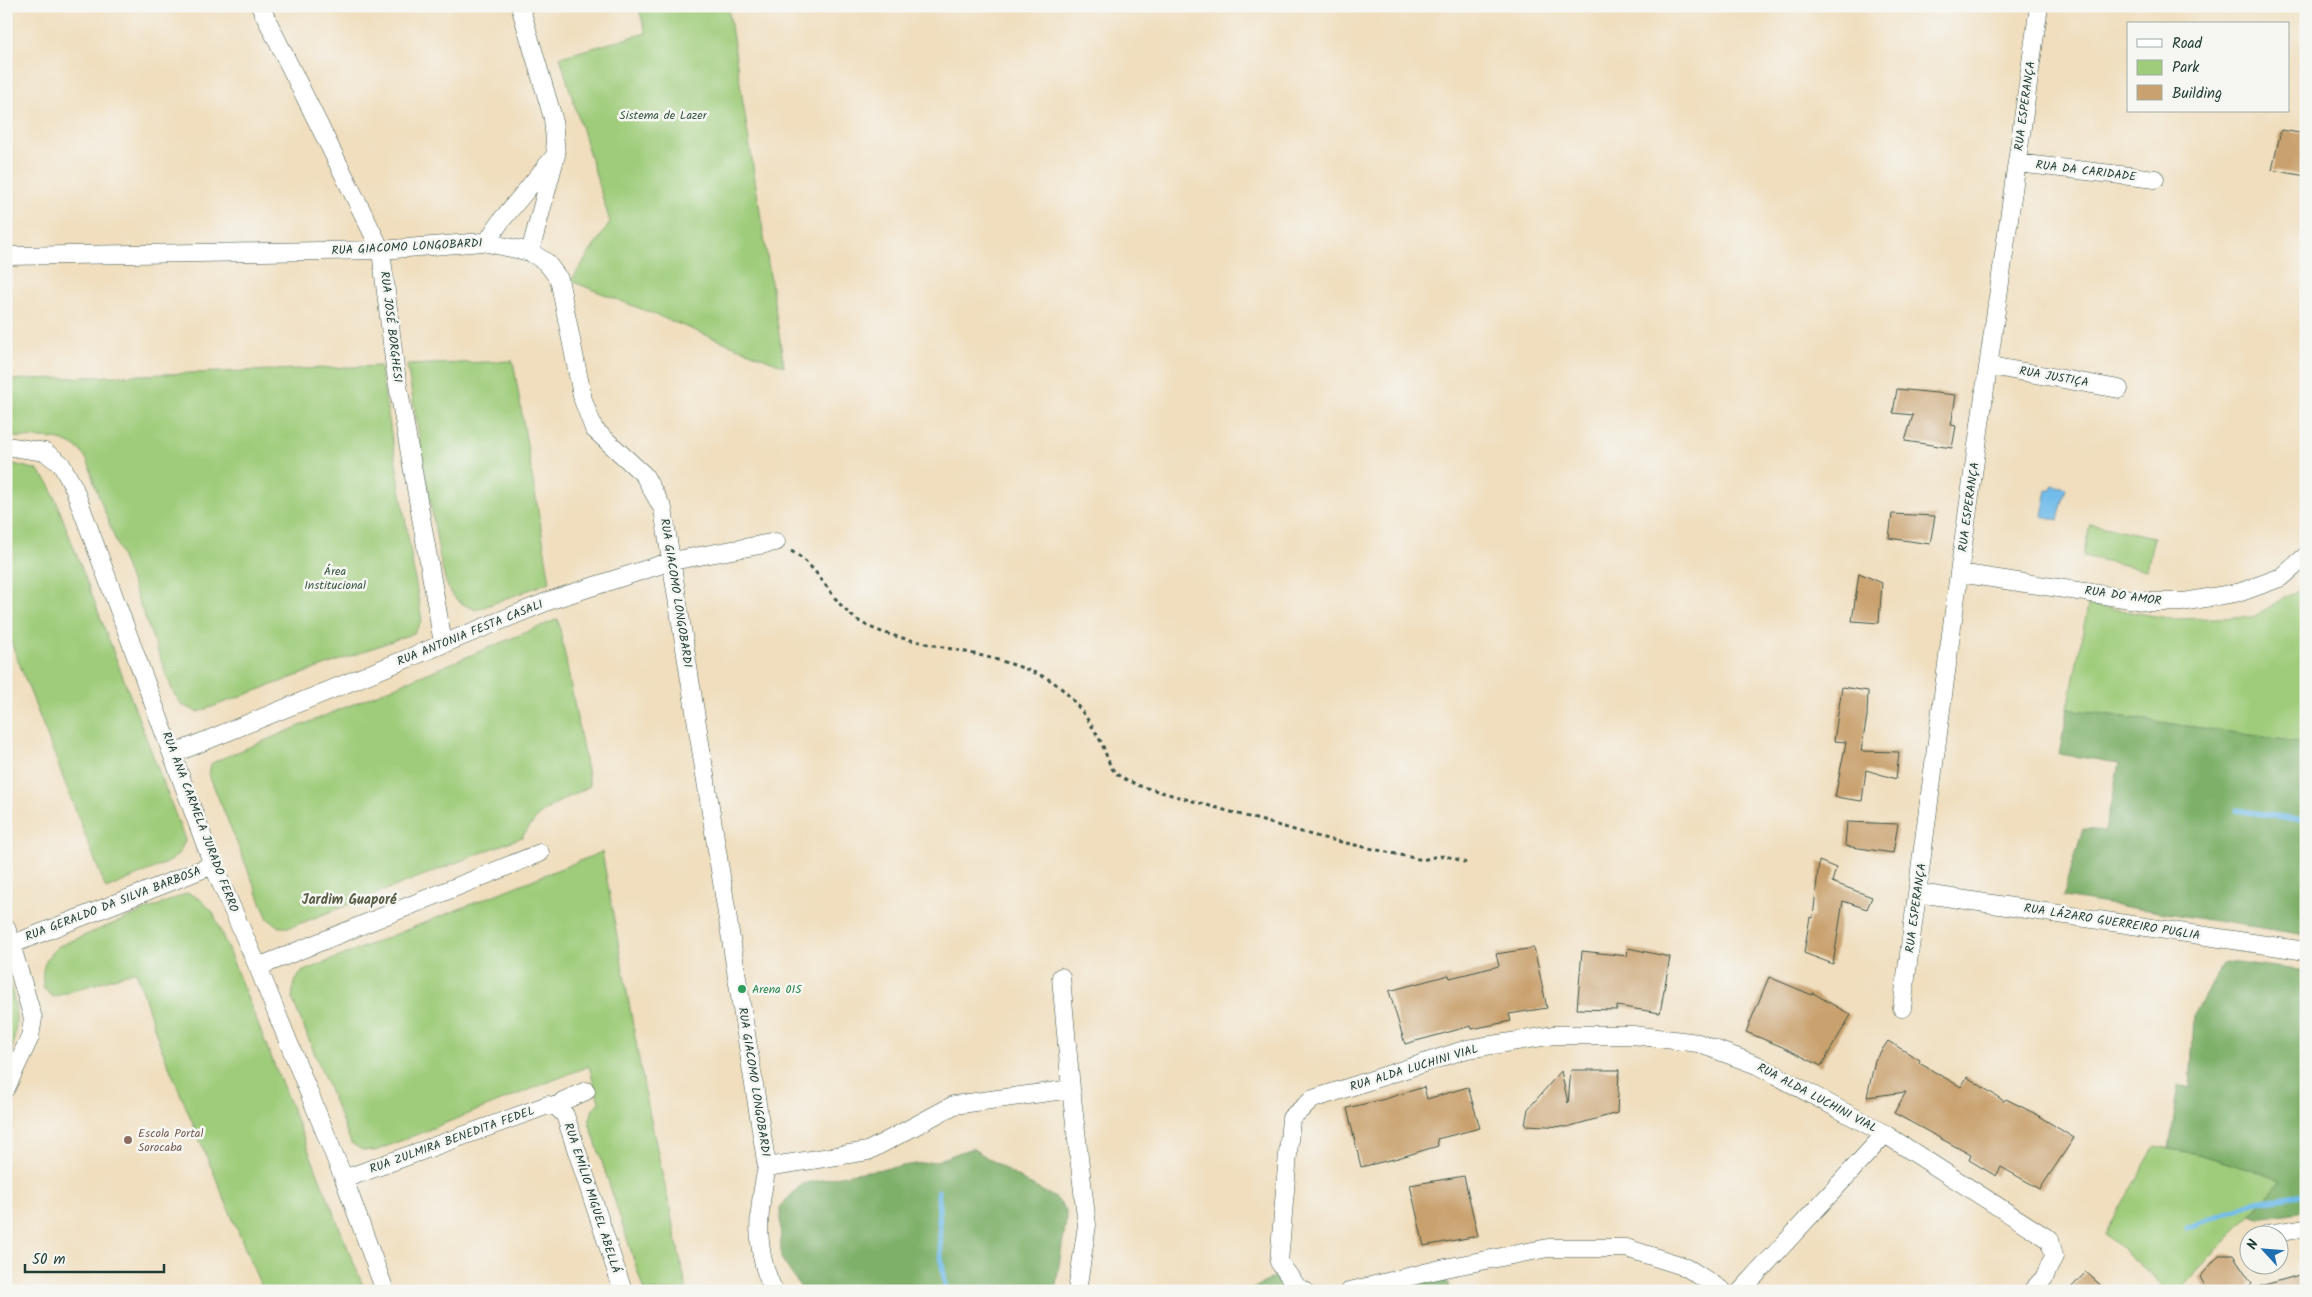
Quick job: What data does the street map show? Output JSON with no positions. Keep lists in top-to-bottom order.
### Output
{
  "streets": {
    "street": [
      "RUA ESPERANÇA",
      "RUA DA CARIDADE",
      "RUA GIACOMO LONGOBARDI",
      "RUA JOSÉ BORGHESI",
      "RUA JUSTIÇA",
      "RUA DO AMOR",
      "RUA ANTONIA FESTA CASALI",
      "RUA ANA CARMELA JURADO FERRO",
      "RUA GERALDO DA SILVA BARBOSA",
      "RUA LÁZARO GUERREIRO PUGLIA",
      "RUA ALDA LUCHINI VIAL",
      "RUA ZULMIRA BENEDITA FEDEL",
      "RUA EMÍLIO MIGUEL ABELLÁ"
    ]
  },
  "crossings": [
    ["RUA ESPERANÇA", "RUA DA CARIDADE"],
    ["RUA ESPERANÇA", "RUA JUSTIÇA"],
    ["RUA ESPERANÇA", "RUA DO AMOR"],
    ["RUA ESPERANÇA", "RUA LÁZARO GUERREIRO PUGLIA"],
    ["RUA GIACOMO LONGOBARDI", "RUA JOSÉ BORGHESI"],
    ["RUA GIACOMO LONGOBARDI", "RUA ANTONIA FESTA CASALI"],
    ["RUA JOSÉ BORGHESI", "RUA ANTONIA FESTA CASALI"],
    ["RUA ANTONIA FESTA CASALI", "RUA ANA CARMELA JURADO FERRO"],
    ["RUA ANA CARMELA JURADO FERRO", "RUA GERALDO DA SILVA BARBOSA"],
    ["RUA ANA CARMELA JURADO FERRO", "RUA ZULMIRA BENEDITA FEDEL"],
    ["RUA ZULMIRA BENEDITA FEDEL", "RUA EMÍLIO MIGUEL ABELLÁ"]
  ],
  "districts": ["Jardim Guaporé"],
  "parks": ["Sistema de Lazer", "Área Institucional"],
  "places": ["Arena 015", "Escola Portal Sorocaba"],
  "legend": ["Road", "Park", "Building"],
  "scale_bar": "50 m",
  "north": "top left"
}
